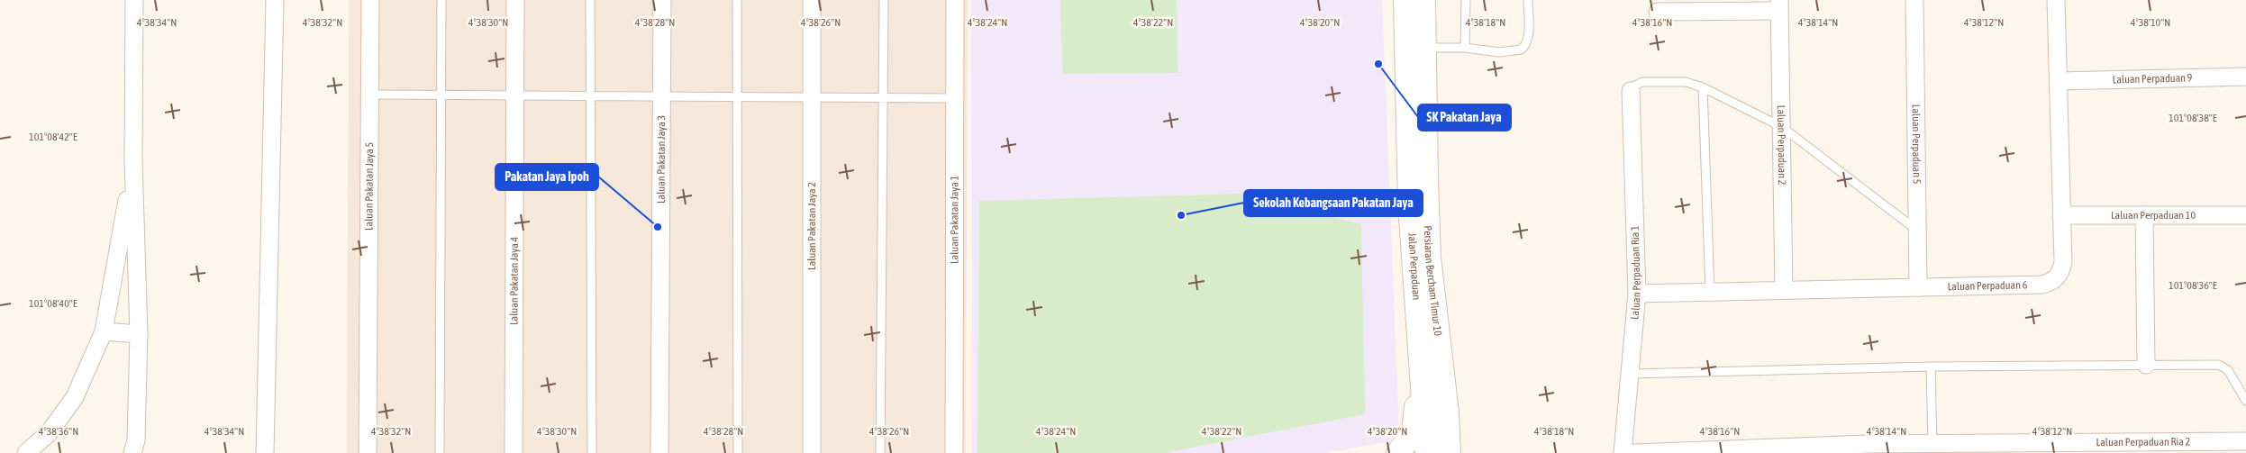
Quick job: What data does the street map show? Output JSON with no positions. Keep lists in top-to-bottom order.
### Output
{
  "streets": {
    "street": [
      "Laluan Perpaduan 9",
      "Laluan Perpaduan 5",
      "Laluan Perpaduan 2",
      "Laluan Pakatan Jaya 3",
      "Laluan Pakatan Jaya 5",
      "Laluan Perpaduan 10",
      "Laluan Pakatan Jaya 1",
      "Laluan Pakatan Jaya 2",
      "Jalan Perpaduan",
      "Laluan Perpaduan Ria 1",
      "Laluan Pakatan Jaya 4",
      "Persiaran Bercham Timur 10",
      "Laluan Perpaduan 6",
      "Laluan Perpaduan Ria 2"
    ]
  },
  "crossings": [
    ["Laluan Perpaduan 9", "Laluan Perpaduan 6"],
    ["Laluan Perpaduan 5", "Laluan Perpaduan 6"],
    ["Laluan Perpaduan 2", "Laluan Perpaduan 6"],
    ["Laluan Perpaduan 10", "Laluan Perpaduan 6"],
    ["Jalan Perpaduan", "Persiaran Bercham Timur 10"],
    ["Laluan Perpaduan Ria 1", "Laluan Perpaduan 6"]
  ],
  "places": ["SK Pakatan Jaya", "Sekolah Kebangsaan Pakatan Jaya", "Pakatan Jaya Ipoh"],
  "coordinates": [
    "4°38'34\"N",
    "4°38'32\"N",
    "4°38'30\"N",
    "4°38'28\"N",
    "4°38'26\"N",
    "4°38'24\"N",
    "4°38'22\"N",
    "4°38'20\"N",
    "4°38'18\"N",
    "4°38'16\"N",
    "4°38'14\"N",
    "4°38'12\"N",
    "4°38'10\"N",
    "101°08'38\"E",
    "101°08'42\"E",
    "101°08'36\"E",
    "101°08'40\"E",
    "4°38'36\"N"
  ]
}
